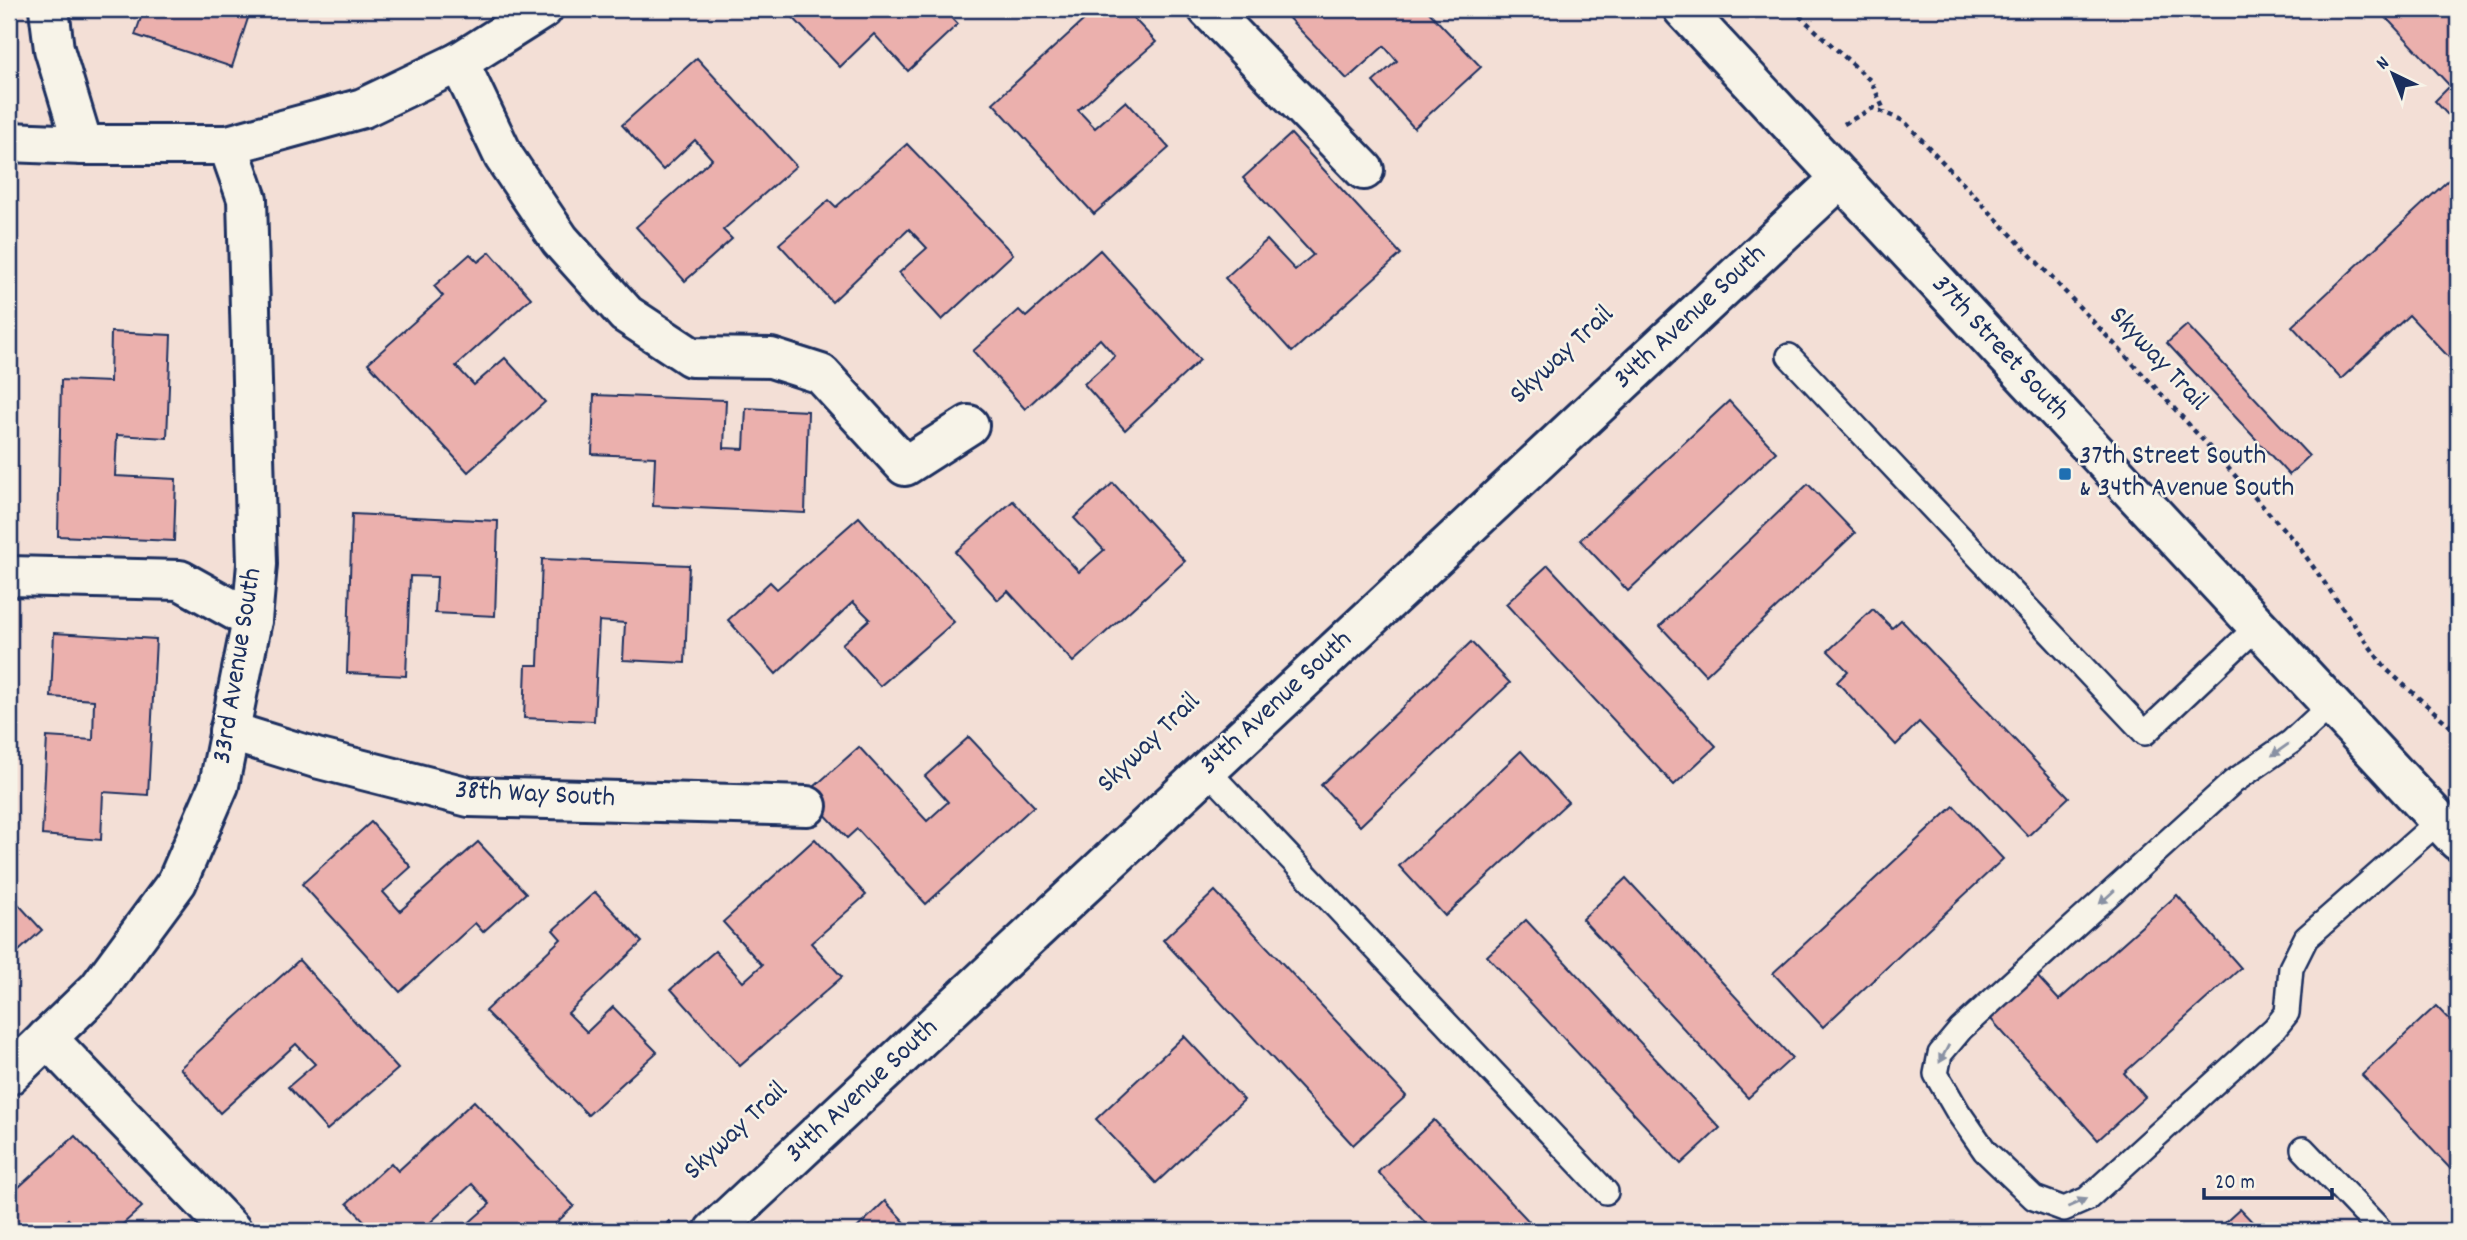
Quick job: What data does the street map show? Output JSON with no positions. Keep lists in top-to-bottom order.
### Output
{
  "streets": {
    "street": [
      "34th Avenue South",
      "37th Street South",
      "33rd Avenue South",
      "38th Way South"
    ],
    "path": ["Skyway Trail"]
  },
  "crossings": [
    ["34th Avenue South", "37th Street South"],
    ["33rd Avenue South", "38th Way South"]
  ],
  "places": {
    "transit": ["37th Street South & 34th Avenue South"]
  },
  "scale_bar": "20 m",
  "north": "top left"
}
